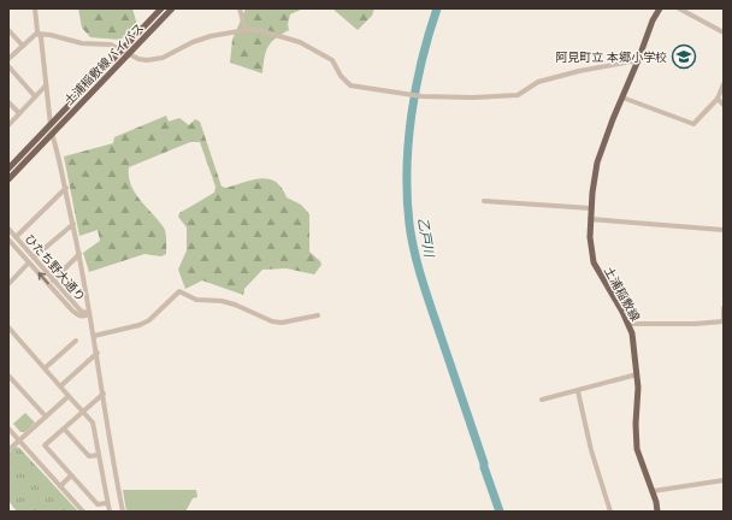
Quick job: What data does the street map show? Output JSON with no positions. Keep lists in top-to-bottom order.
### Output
{
  "streets": {
    "main road": ["土浦稲敷線バイパス", "土浦稲敷線"],
    "street": ["ひたち野大通り"]
  },
  "water": ["乙戸川"],
  "places": {
    "school or university": ["阿見町立 本郷小学校"]
  }
}
